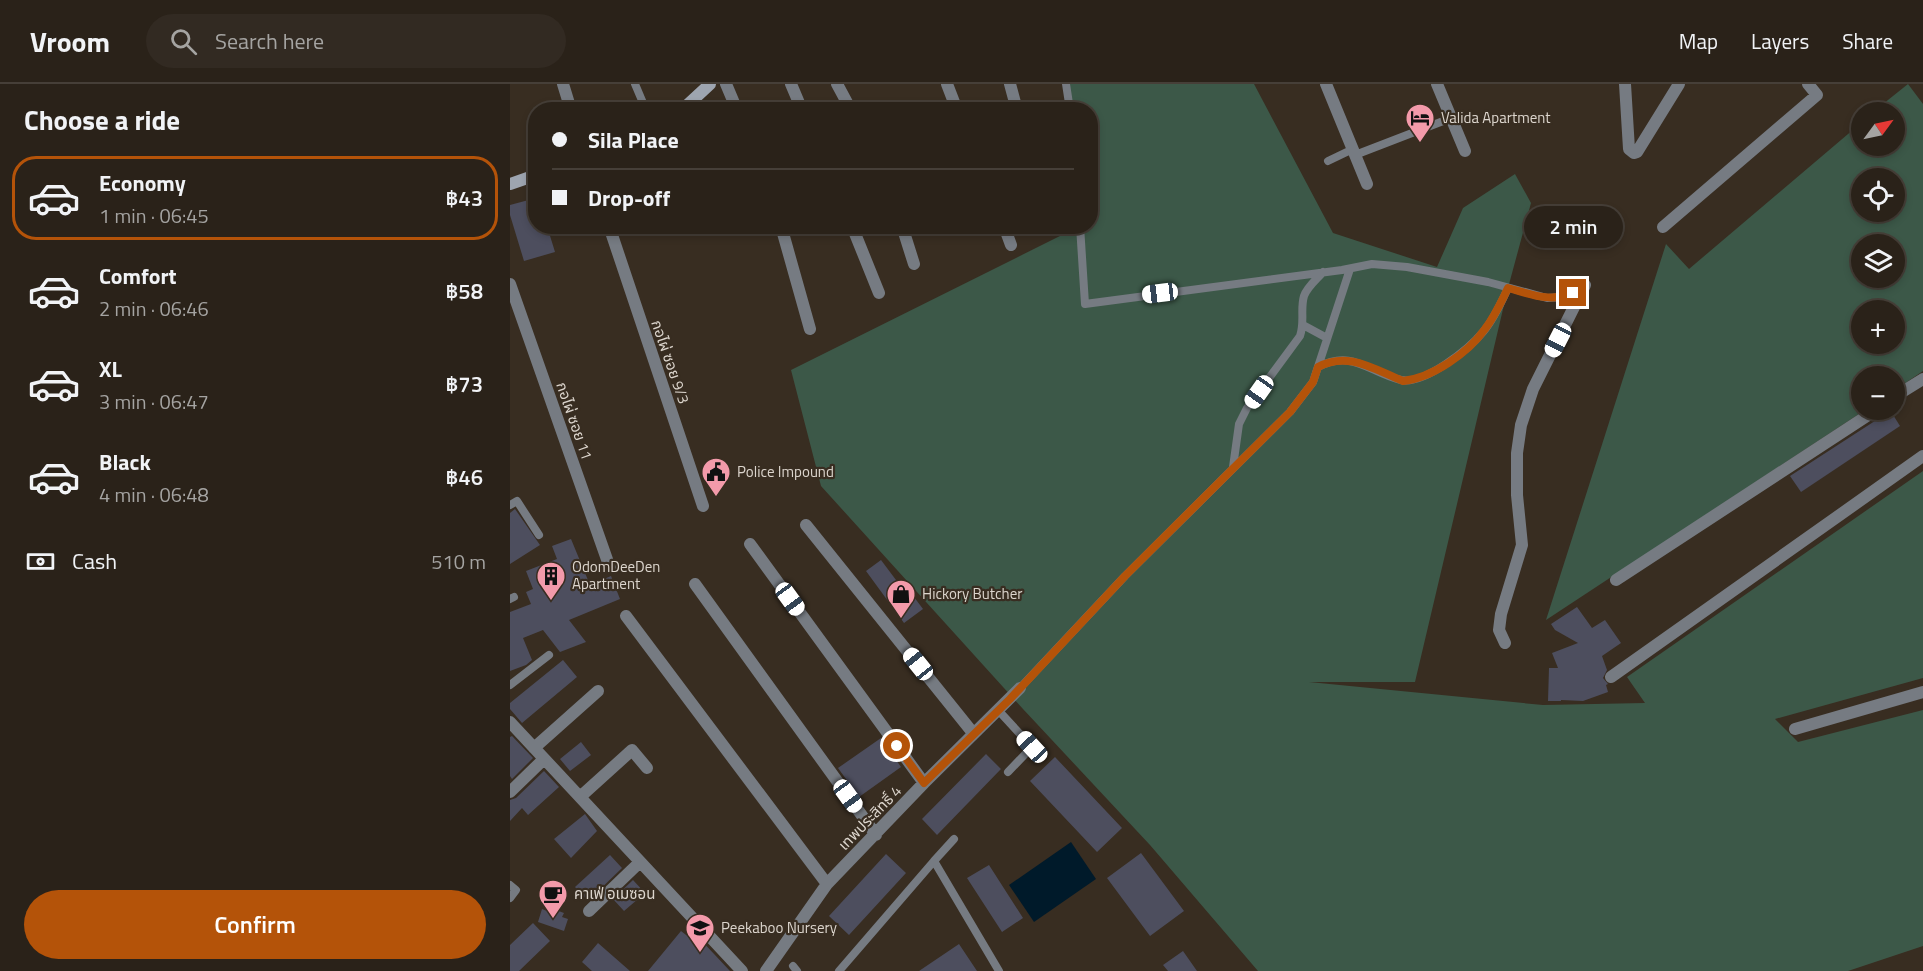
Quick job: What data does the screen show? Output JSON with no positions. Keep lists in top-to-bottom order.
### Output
{
  "streets": {
    "street": ["กอไผ่ ซอย 9/3", "กอไผ่ ซอย 11", "เทพประสิทธิ์ 4"]
  },
  "places": {
    "hotel": ["Valida Apartment"],
    "public building": ["Police Impound"],
    "building": ["OdomDeeDen Apartment"],
    "shop": ["Hickory Butcher"],
    "cafe": ["คาเฟ่ อเมซอน"],
    "school or university": ["Peekaboo Nursery"]
  },
  "north": "top right",
  "page": {
    "header": "Vroom",
    "search": "Search here",
    "nav": ["Map", "Layers", "Share"],
    "heading": "Choose a ride",
    "map_buttons": ["+", "−"],
    "banner": ["Sila Place", "Drop-off"],
    "list": [
      {
        "name": "Economy",
        "note": "1 min · 06:45",
        "value": "฿43"
      },
      {
        "name": "Comfort",
        "note": "2 min · 06:46",
        "value": "฿58"
      },
      {
        "name": "XL",
        "note": "3 min · 06:47",
        "value": "฿73"
      },
      {
        "name": "Black",
        "note": "4 min · 06:48",
        "value": "฿46"
      }
    ],
    "bubble": "2 min",
    "pay": ["Cash", "510 m"],
    "buttons": "Confirm"
  }
}
